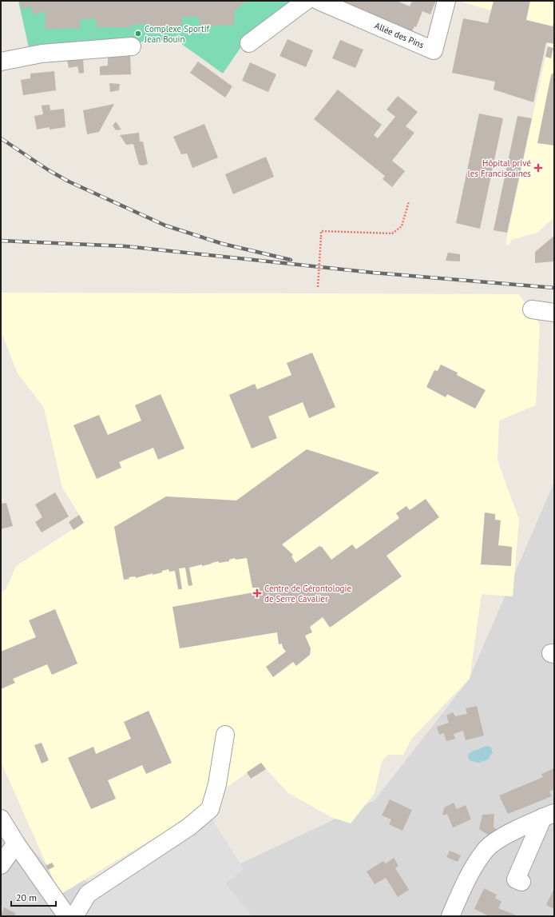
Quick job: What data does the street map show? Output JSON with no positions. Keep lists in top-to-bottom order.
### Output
{
  "streets": {
    "street": ["Allée des Pins"]
  },
  "places": {
    "other": ["Complexe Sportif Jean Bouin"],
    "health": ["Hôpital privé les Franciscaines", "Centre de Gérontologie de Serre Cavalier"]
  },
  "scale_bar": "20 m"
}
